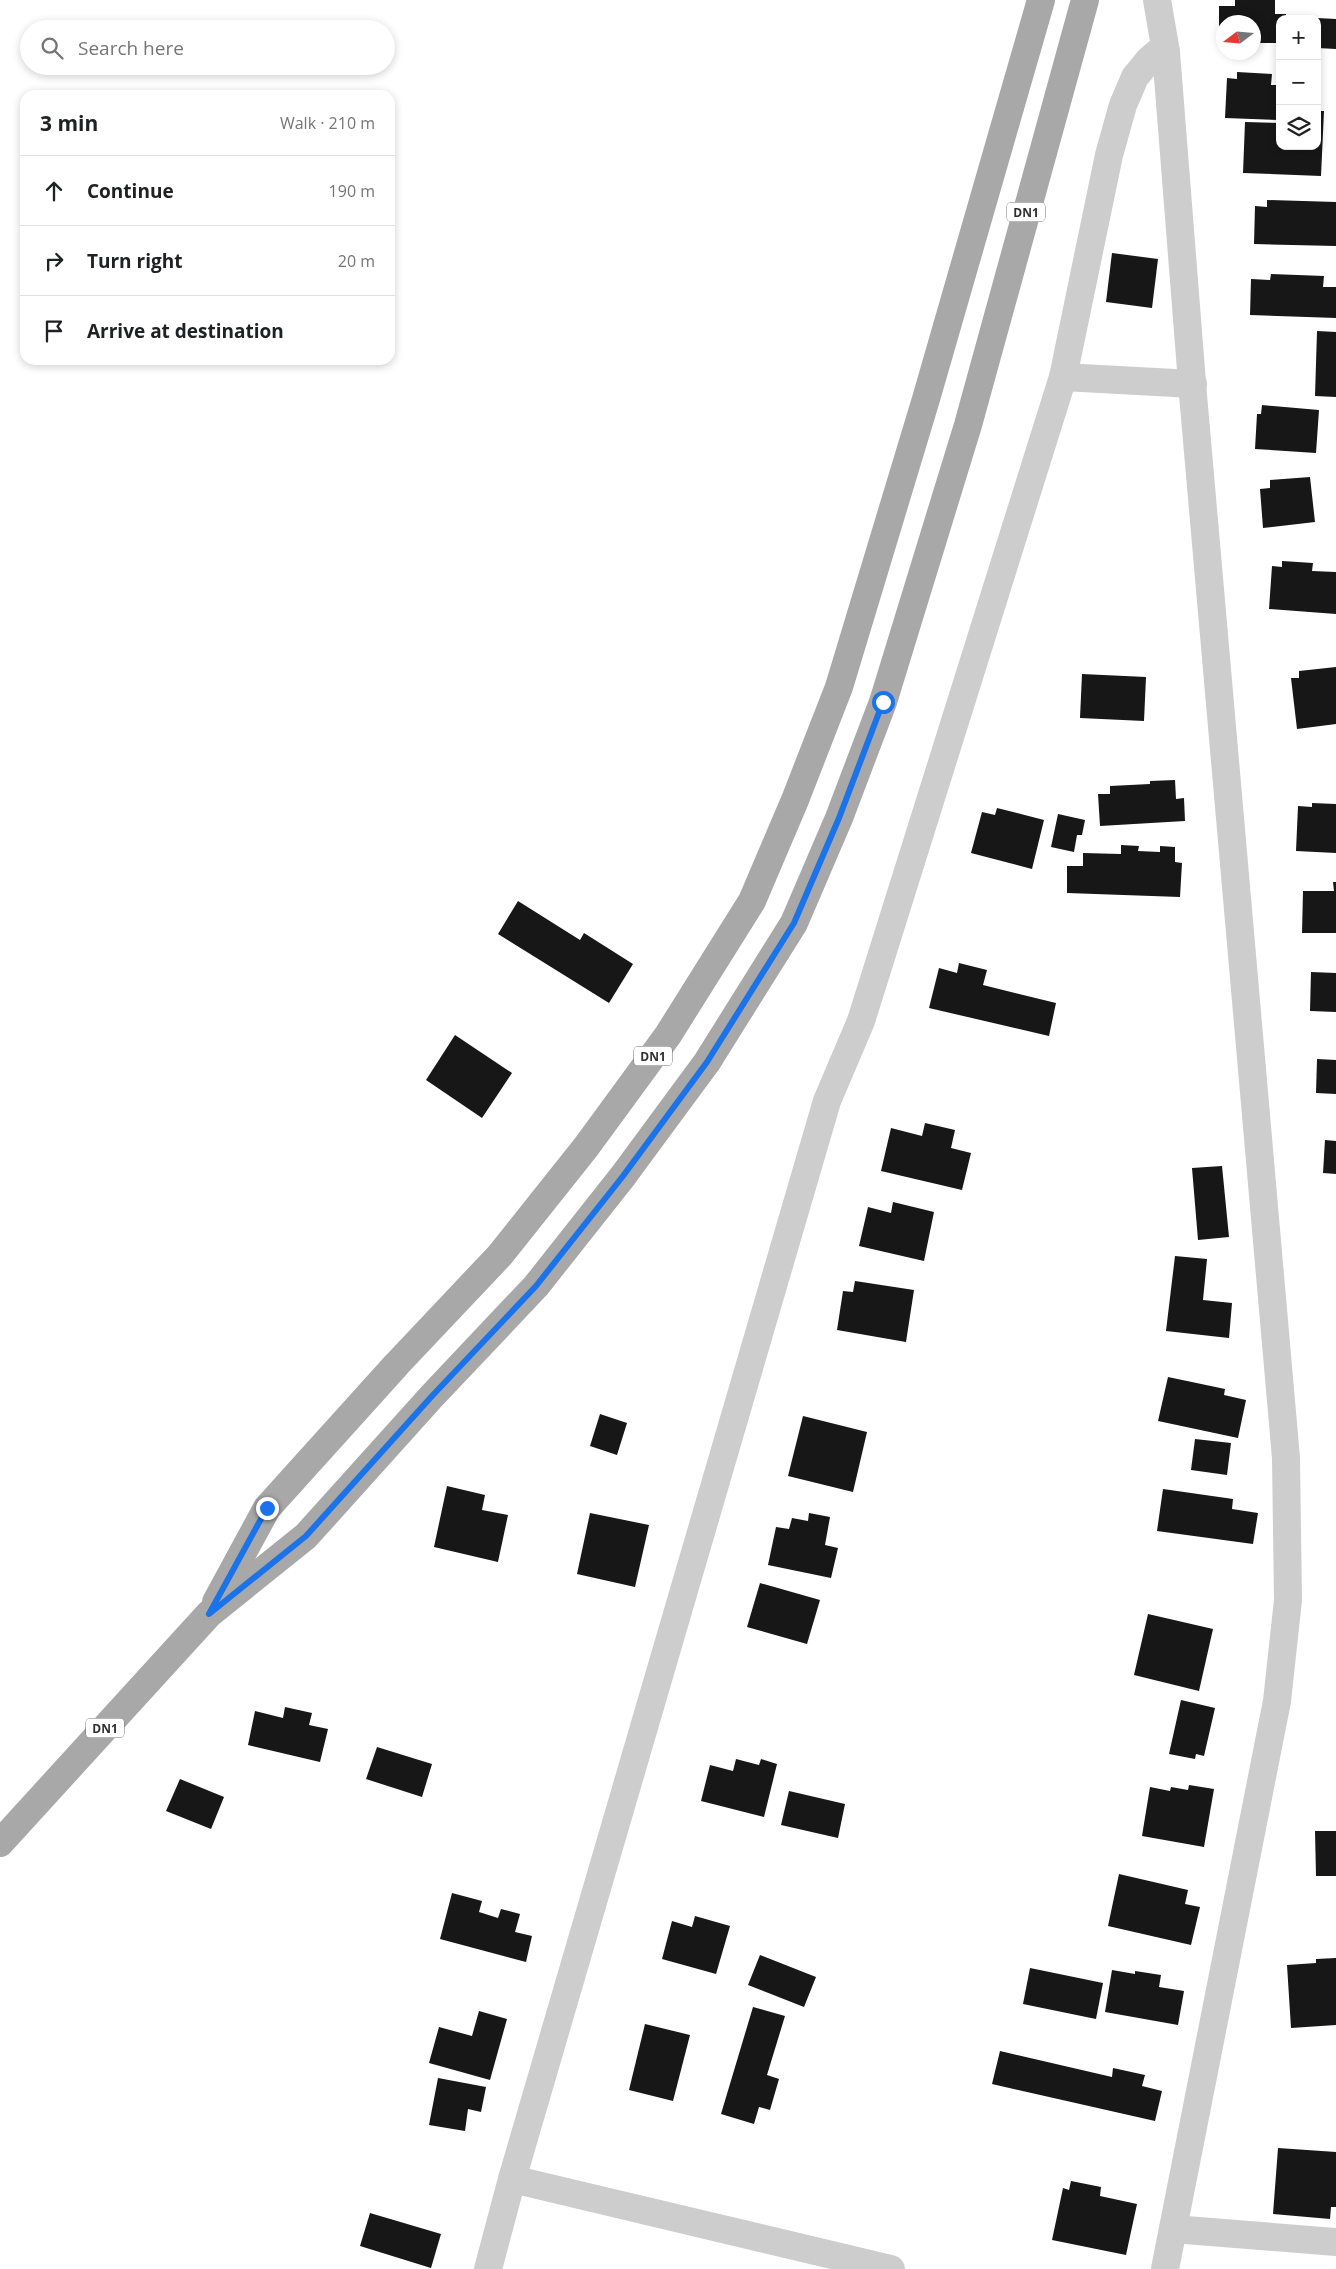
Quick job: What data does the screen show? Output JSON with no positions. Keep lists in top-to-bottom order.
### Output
{
  "streets": {
    "main road": ["DN1"]
  },
  "north": "left",
  "page": {
    "map_buttons": ["+", "−"],
    "search": "Search here",
    "heading": ["3 min", "Walk · 210 m"],
    "list": [
      ["Continue", "190 m"],
      ["Turn right", "20 m"],
      "Arrive at destination"
    ]
  }
}
